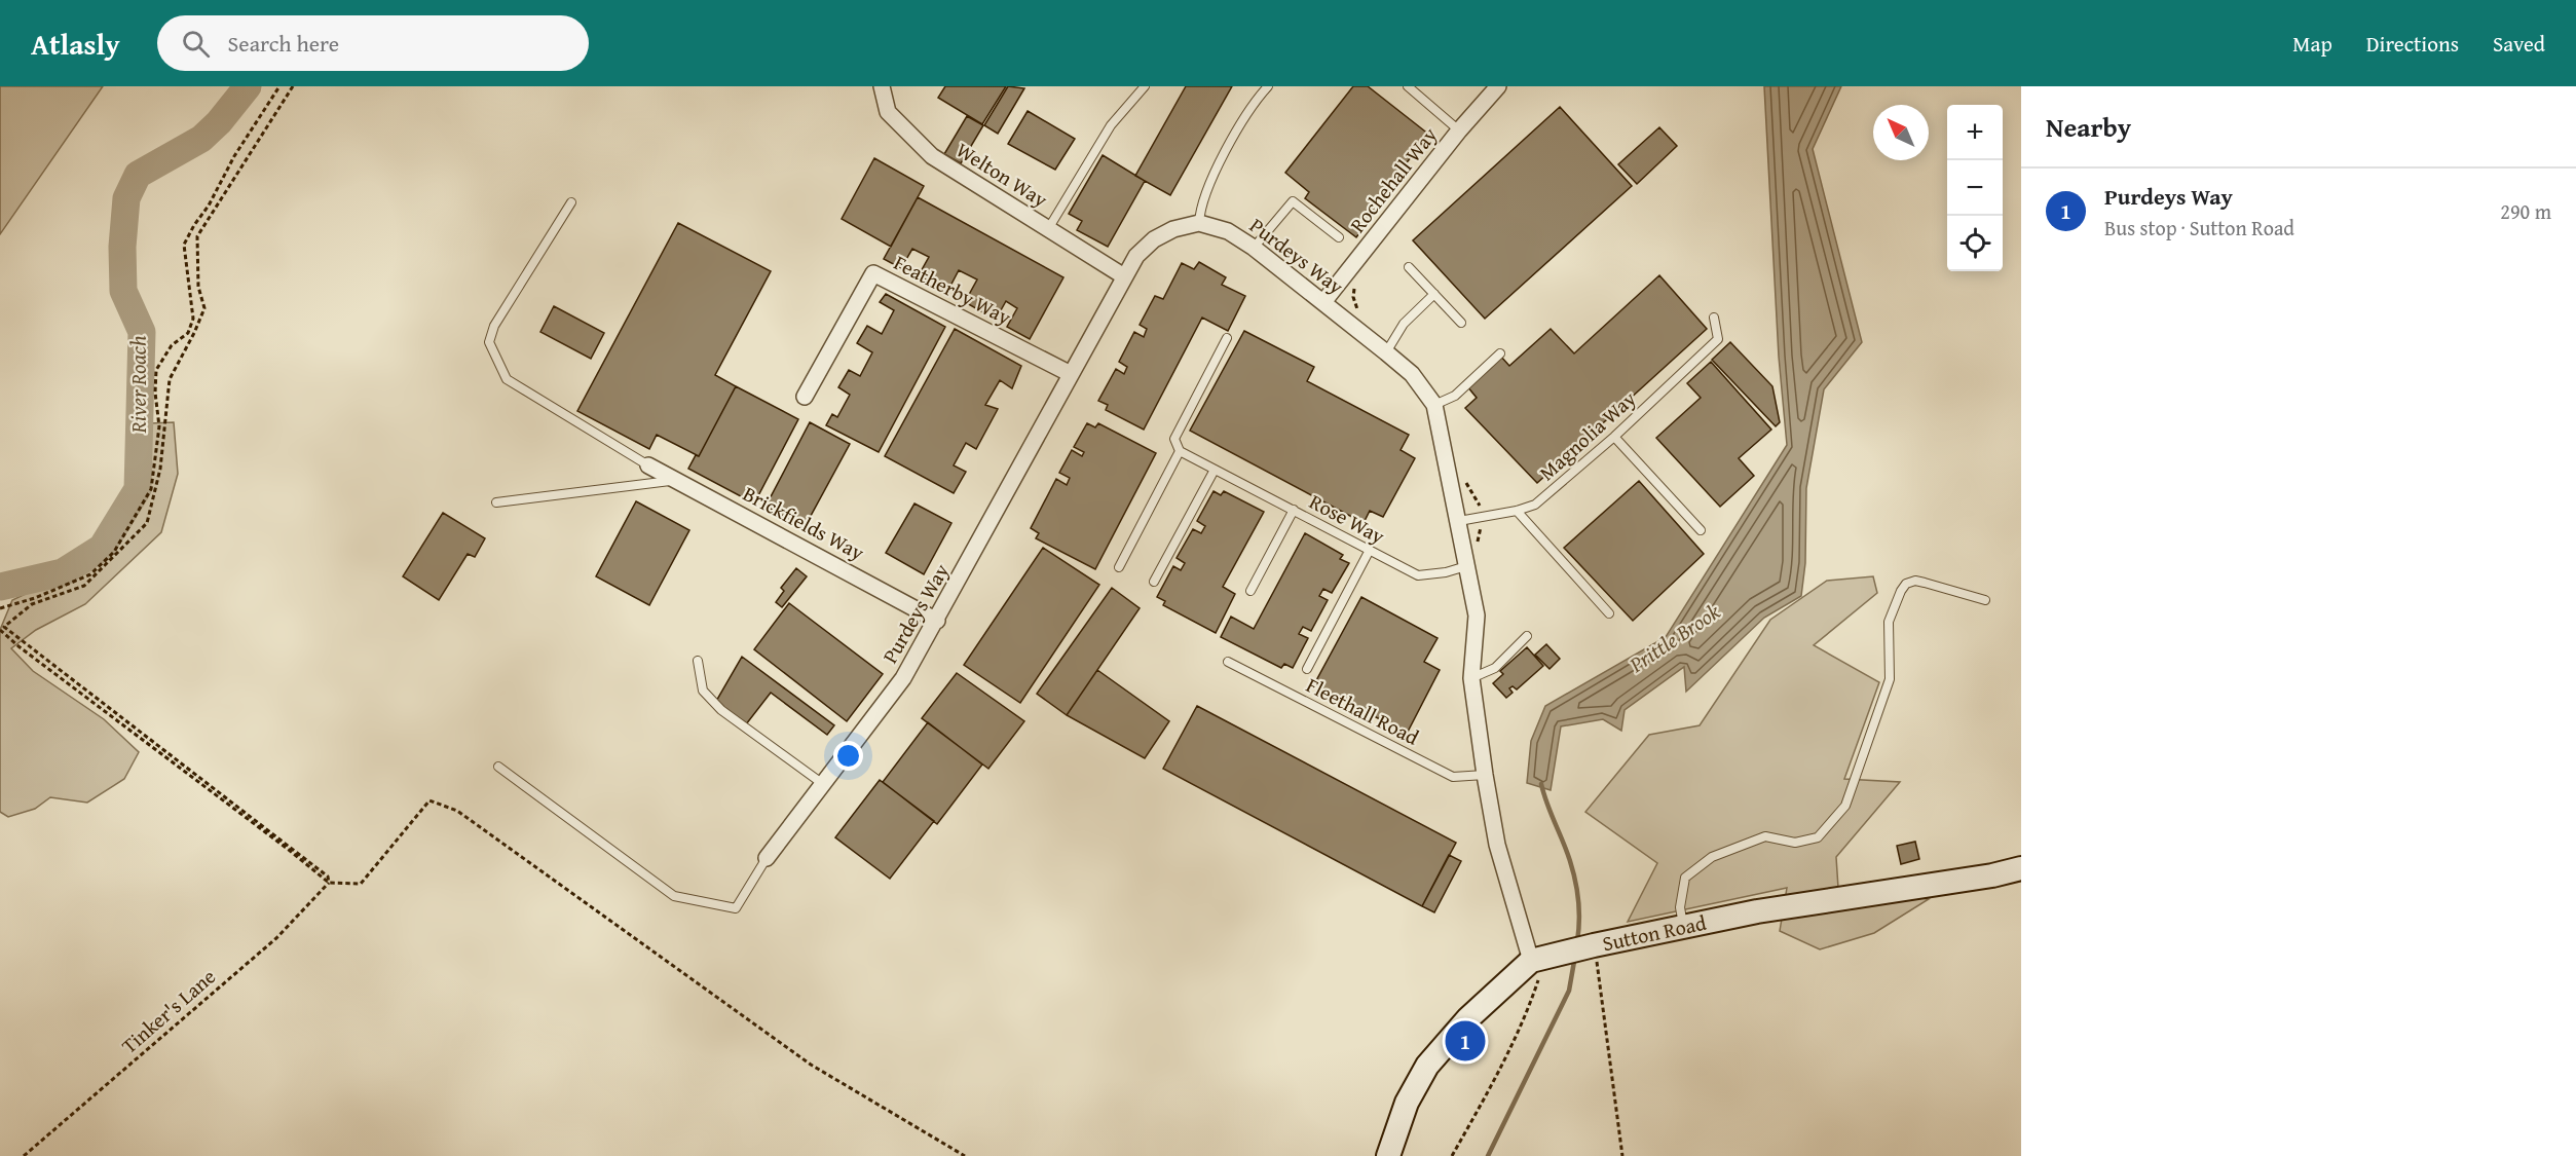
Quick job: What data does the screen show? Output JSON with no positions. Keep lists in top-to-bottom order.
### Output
{
  "streets": {
    "street": [
      "Welton Way",
      "Rochehall Way",
      "Purdeys Way",
      "Featherby Way",
      "Brickfields Way",
      "Sutton Road"
    ],
    "lane": ["Magnolia Way", "Rose Way", "Fleethall Road"],
    "path": ["Tinker's Lane"]
  },
  "crossings": [
    ["Welton Way", "Purdeys Way"],
    ["Rochehall Way", "Purdeys Way"],
    ["Purdeys Way", "Featherby Way"],
    ["Purdeys Way", "Magnolia Way"],
    ["Purdeys Way", "Rose Way"],
    ["Purdeys Way", "Brickfields Way"],
    ["Purdeys Way", "Fleethall Road"],
    ["Purdeys Way", "Sutton Road"]
  ],
  "water": ["River Roach", "Prittle Brook"],
  "north": "top left",
  "page": {
    "header": "Atlasly",
    "search": "Search here",
    "nav": ["Map", "Directions", "Saved"],
    "heading": "Nearby",
    "map_buttons": ["+", "−"],
    "list": [
      {
        "mark": "1",
        "name": "Purdeys Way",
        "note": "Bus stop · Sutton Road",
        "value": "290 m"
      }
    ],
    "pins": "1"
  }
}
